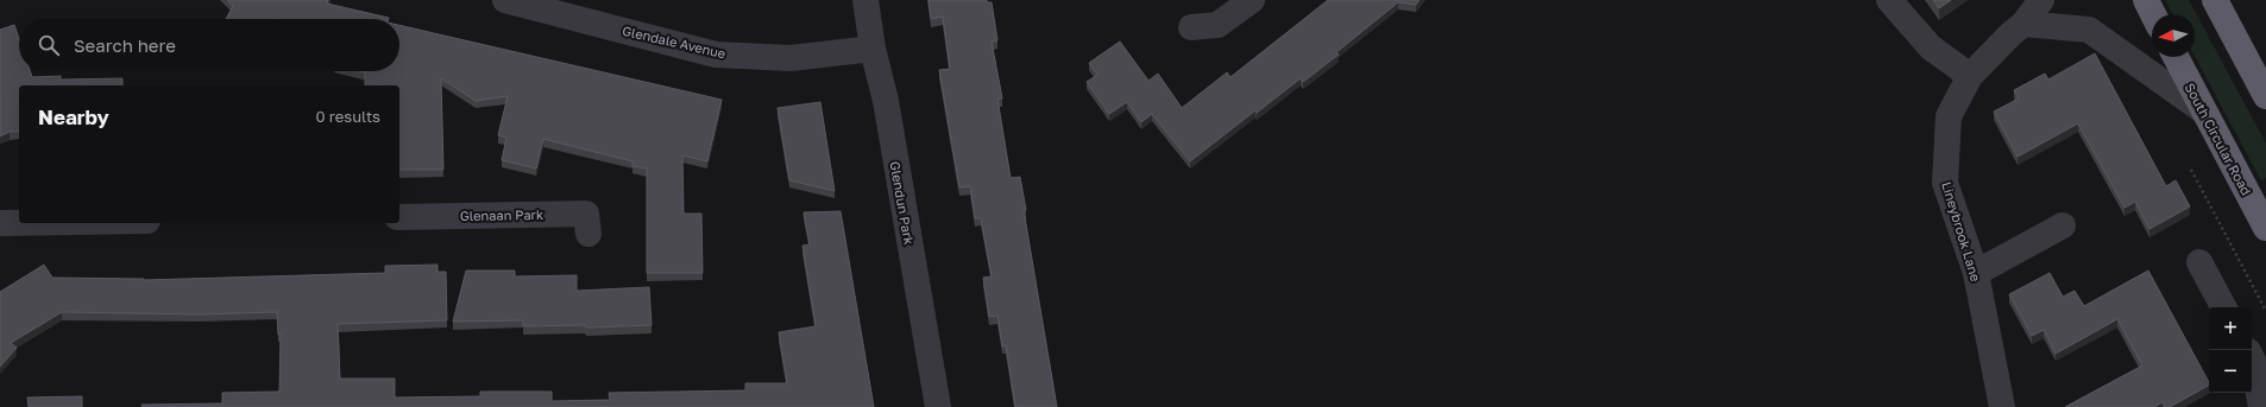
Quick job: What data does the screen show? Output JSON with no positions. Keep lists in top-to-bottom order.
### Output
{
  "streets": {
    "highway": ["South Circular Road"],
    "street": [
      "Glendale Avenue",
      "Glendun Park",
      "Glenaan Park",
      "Lineybrook Lane"
    ]
  },
  "crossings": [
    ["Glendale Avenue", "Glendun Park"]
  ],
  "north": "left",
  "page": {
    "search": "Search here",
    "heading": ["Nearby", "0 results"],
    "map_buttons": ["+", "−"]
  }
}
